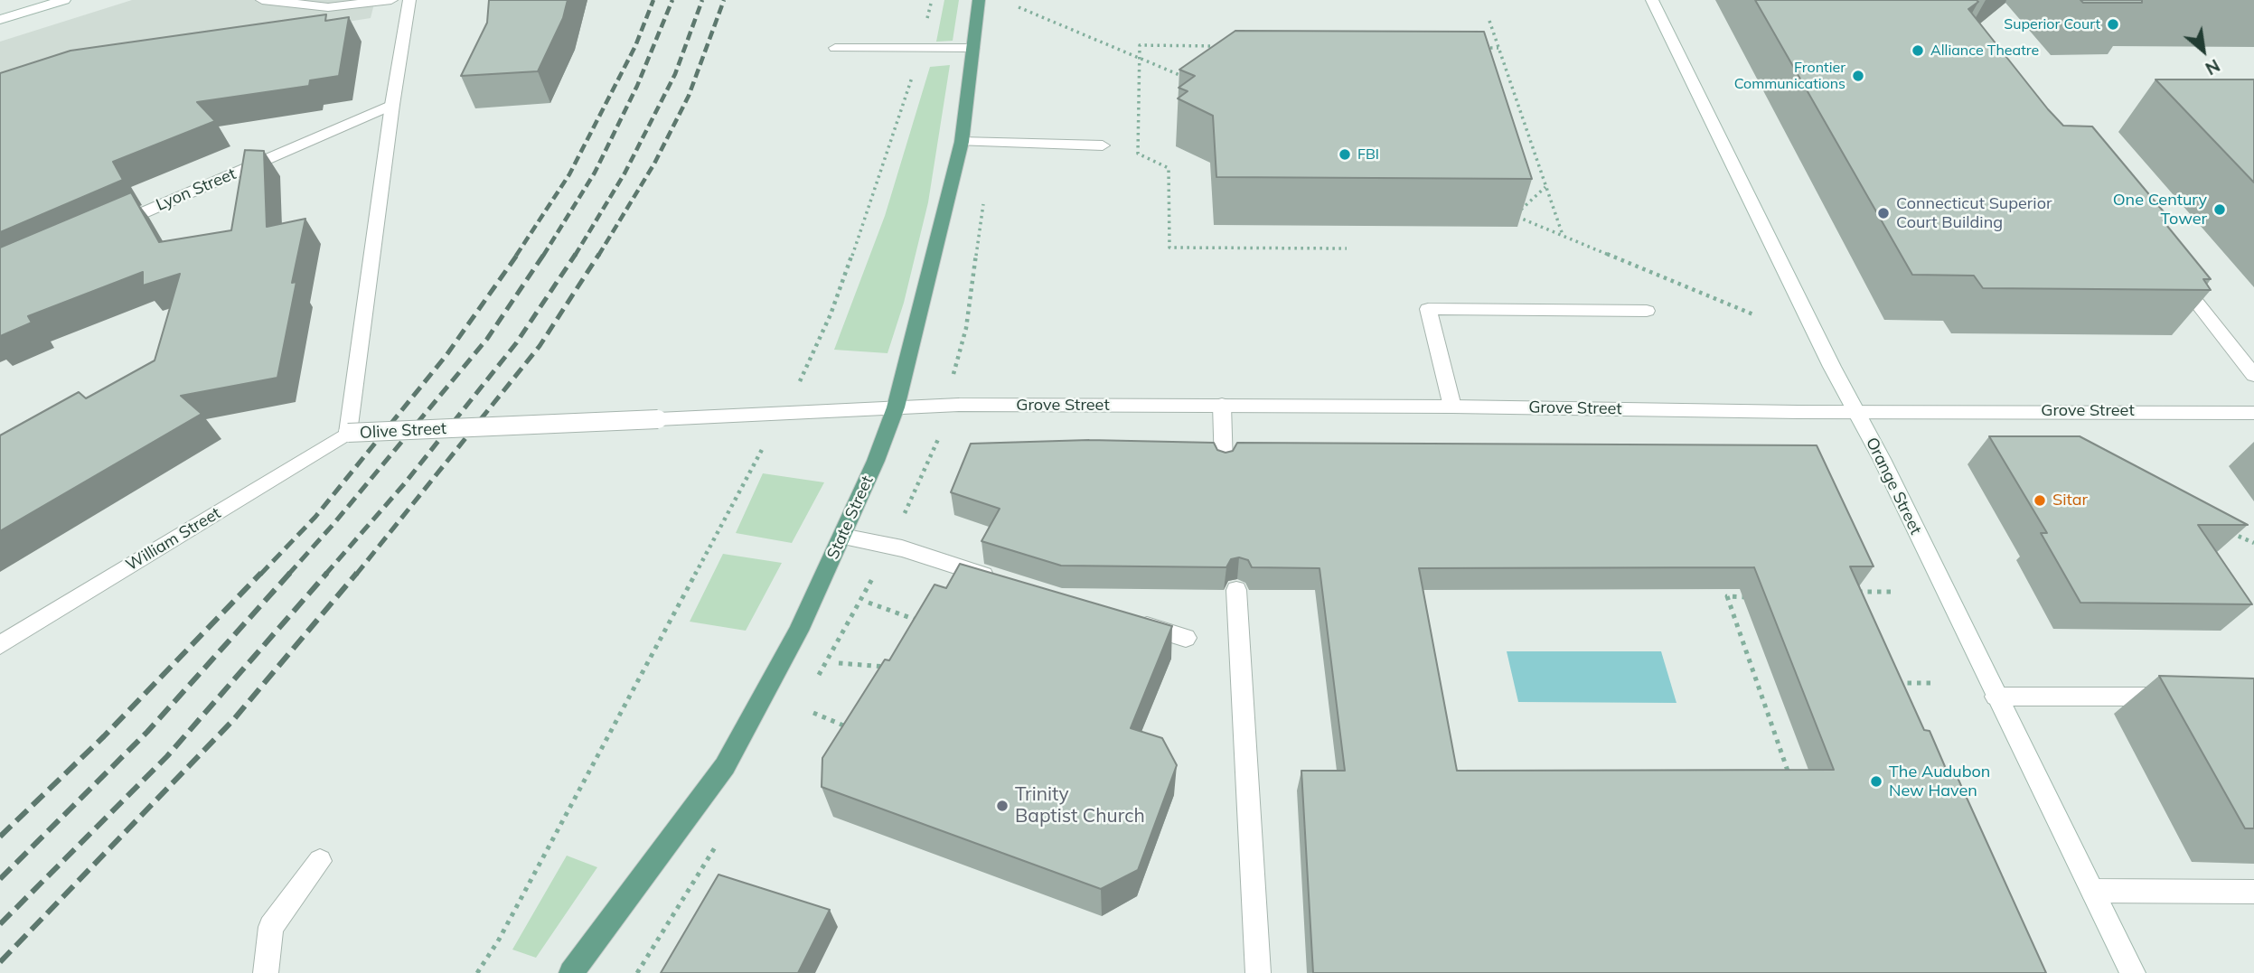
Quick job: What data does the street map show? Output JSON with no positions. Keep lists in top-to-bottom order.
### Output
{
  "streets": {
    "main road": ["State Street"],
    "street": [
      "Lyon Street",
      "Grove Street",
      "Olive Street",
      "Orange Street",
      "William Street"
    ]
  },
  "crossings": [
    ["Lyon Street", "Olive Street"],
    ["Grove Street", "Olive Street"],
    ["Grove Street", "Orange Street"],
    ["Grove Street", "State Street"],
    ["Olive Street", "State Street"],
    ["Olive Street", "William Street"]
  ],
  "places": [
    "Superior Court",
    "Alliance Theatre",
    "Frontier Communications",
    "FBI",
    "One Century Tower",
    "Connecticut Superior Court Building",
    "Sitar",
    "The Audubon New Haven",
    "Trinity Baptist Church"
  ],
  "north": "bottom right"
}
